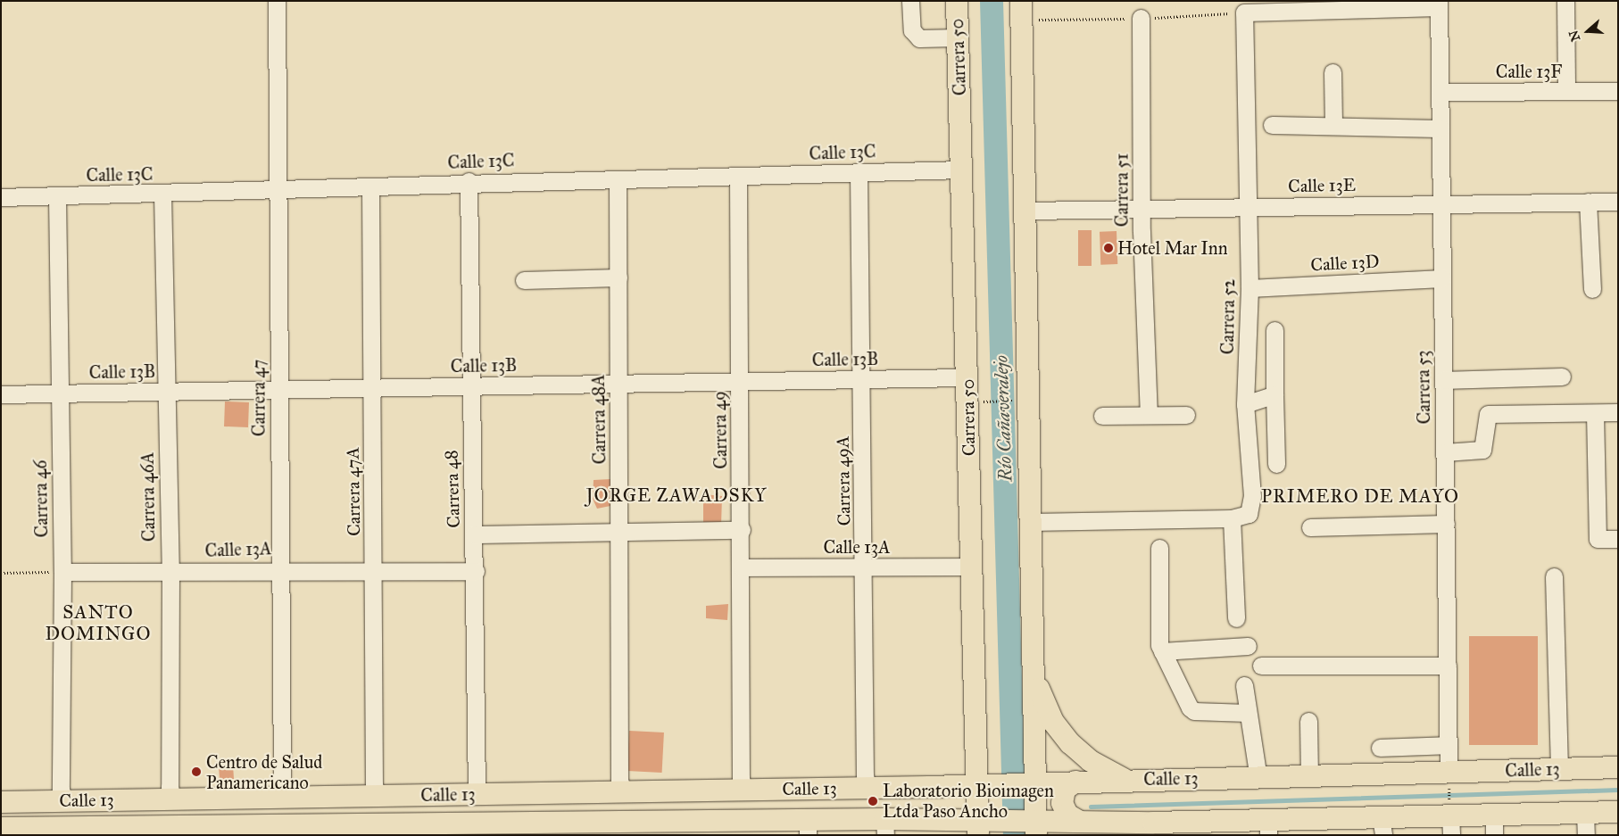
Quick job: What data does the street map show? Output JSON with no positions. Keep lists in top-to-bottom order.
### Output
{
  "streets": {
    "main road": ["Carrera 50", "Calle 13"],
    "street": [
      "Calle 13F",
      "Calle 13C",
      "Calle 13E",
      "Carrera 51",
      "Calle 13D",
      "Carrera 52",
      "Calle 13B",
      "Carrera 53",
      "Carrera 47",
      "Carrera 48A",
      "Carrera 49",
      "Carrera 49A",
      "Carrera 48",
      "Carrera 47A",
      "Carrera 46A",
      "Carrera 46",
      "Calle 13A"
    ]
  },
  "crossings": [
    ["Carrera 50", "Calle 13C"],
    ["Carrera 50", "Calle 13B"],
    ["Carrera 50", "Calle 13A"],
    ["Carrera 50", "Calle 13"],
    ["Calle 13F", "Carrera 53"],
    ["Calle 13C", "Carrera 47"],
    ["Calle 13C", "Carrera 48A"],
    ["Calle 13C", "Carrera 49"],
    ["Calle 13C", "Carrera 49A"],
    ["Calle 13C", "Carrera 48"],
    ["Calle 13C", "Carrera 47A"],
    ["Calle 13C", "Carrera 46A"],
    ["Calle 13C", "Carrera 46"],
    ["Calle 13E", "Carrera 51"],
    ["Calle 13E", "Carrera 52"],
    ["Calle 13E", "Carrera 53"],
    ["Calle 13D", "Carrera 52"],
    ["Calle 13D", "Carrera 53"],
    ["Carrera 52", "Carrera 53"],
    ["Calle 13B", "Carrera 47"],
    ["Calle 13B", "Carrera 48A"],
    ["Calle 13B", "Carrera 49"],
    ["Calle 13B", "Carrera 49A"],
    ["Calle 13B", "Carrera 48"],
    ["Calle 13B", "Carrera 47A"],
    ["Calle 13B", "Carrera 46A"],
    ["Calle 13B", "Carrera 46"],
    ["Carrera 53", "Calle 13"],
    ["Carrera 47", "Calle 13A"],
    ["Carrera 47", "Calle 13"],
    ["Carrera 48A", "Calle 13"],
    ["Carrera 49", "Calle 13A"],
    ["Carrera 49", "Calle 13"],
    ["Carrera 49A", "Calle 13A"],
    ["Carrera 49A", "Calle 13"],
    ["Carrera 48", "Calle 13A"],
    ["Carrera 48", "Calle 13"],
    ["Carrera 47A", "Calle 13A"],
    ["Carrera 47A", "Calle 13"],
    ["Carrera 46A", "Calle 13A"],
    ["Carrera 46A", "Calle 13"],
    ["Carrera 46", "Calle 13A"],
    ["Carrera 46", "Calle 13"]
  ],
  "districts": ["JORGE ZAWADSKY", "PRIMERO DE MAYO", "SANTO DOMINGO"],
  "water": ["Río Cañaveralejo"],
  "places": ["Hotel Mar Inn", "Centro de Salud Panamericano", "Laboratorio Bioimagen Ltda Paso Ancho"],
  "north": "left"
}
